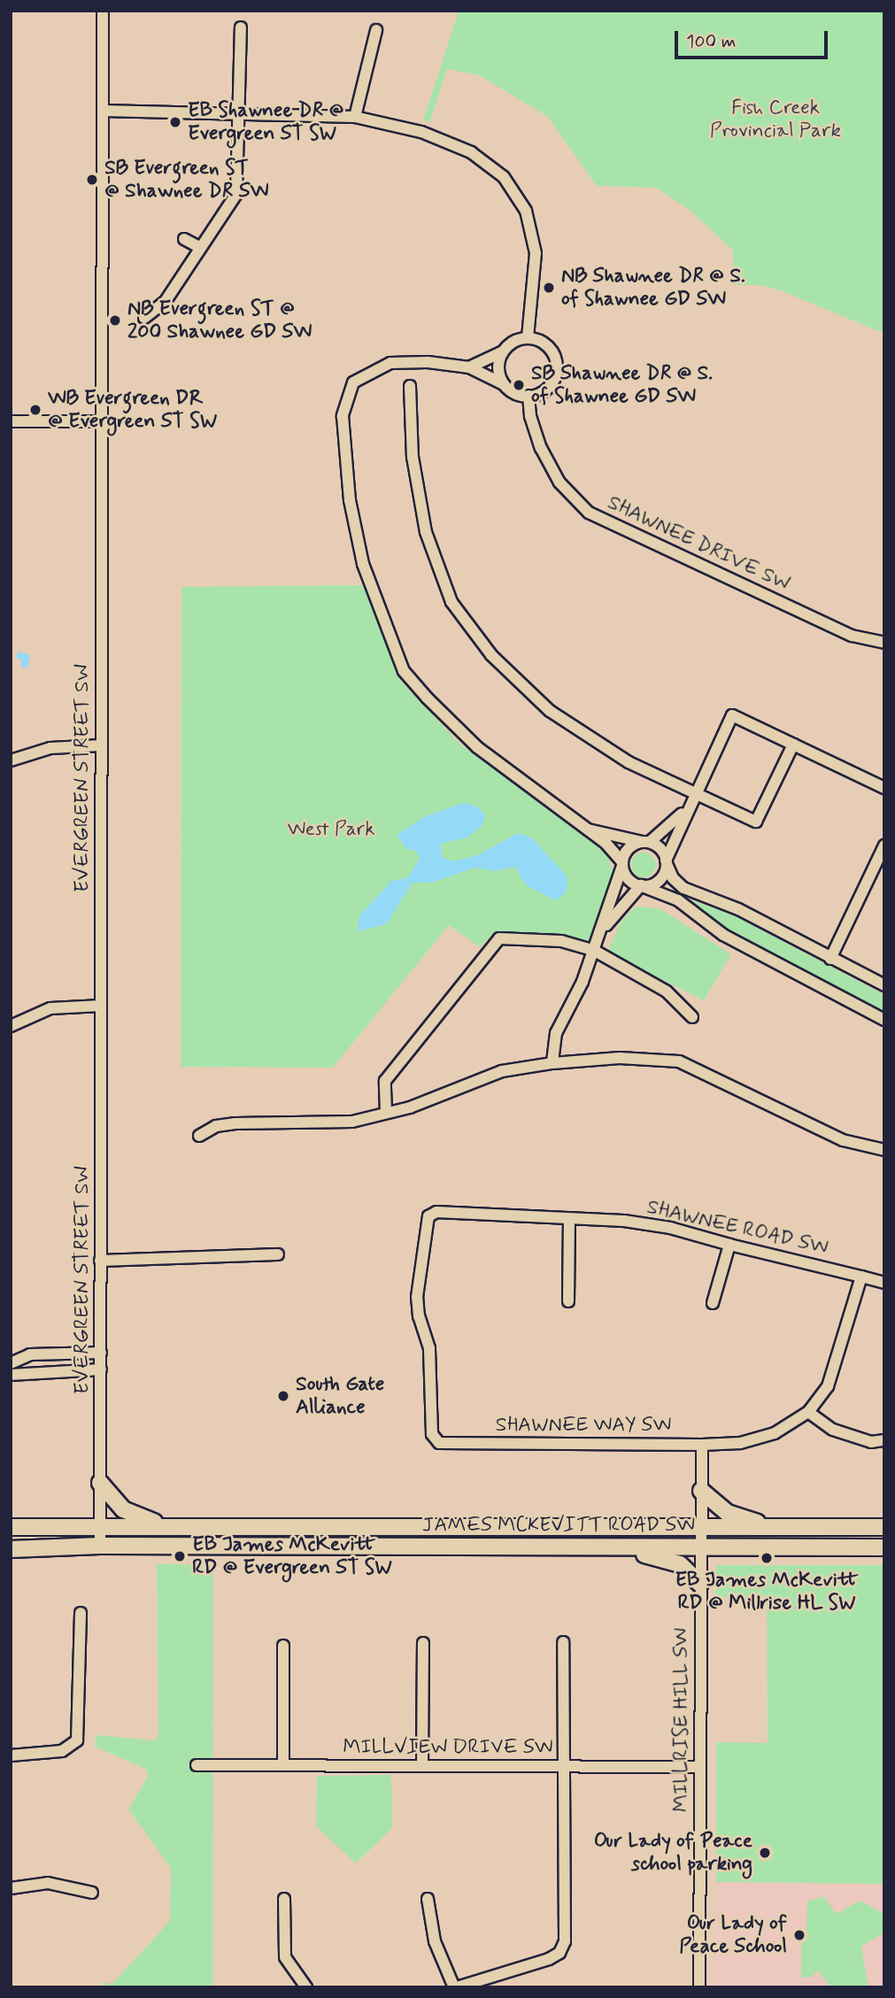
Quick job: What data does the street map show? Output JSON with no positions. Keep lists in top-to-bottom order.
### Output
{
  "streets": {
    "main road": ["JAMES MCKEVITT ROAD SW"],
    "street": [
      "SHAWNEE DRIVE SW",
      "EVERGREEN STREET SW",
      "SHAWNEE ROAD SW",
      "SHAWNEE WAY SW",
      "MILLRISE HILL SW",
      "MILLVIEW DRIVE SW"
    ]
  },
  "crossings": [
    ["EVERGREEN STREET SW", "JAMES MCKEVITT ROAD SW"],
    ["SHAWNEE ROAD SW", "SHAWNEE WAY SW"],
    ["SHAWNEE WAY SW", "MILLRISE HILL SW"],
    ["JAMES MCKEVITT ROAD SW", "MILLRISE HILL SW"],
    ["MILLRISE HILL SW", "MILLVIEW DRIVE SW"]
  ],
  "parks": ["Fish Creek Provincial Park", "West Park"],
  "places": [
    "EB Shawnee DR @ Evergreen ST SW",
    "SB Evergreen ST @ Shawnee DR SW",
    "NB Shawnee DR @ S. of Shawnee GD SW",
    "NB Evergreen ST @ 200 Shawnee GD SW",
    "SB Shawnee DR @ S. of Shawnee GD SW",
    "WB Evergreen DR @ Evergreen ST SW",
    "South Gate Alliance",
    "EB James McKevitt RD @ Evergreen ST SW",
    "EB James McKevitt RD @ Millrise HL SW",
    "Our Lady of Peace school parking",
    "Our Lady of Peace School"
  ],
  "scale_bar": "100 m"
}
